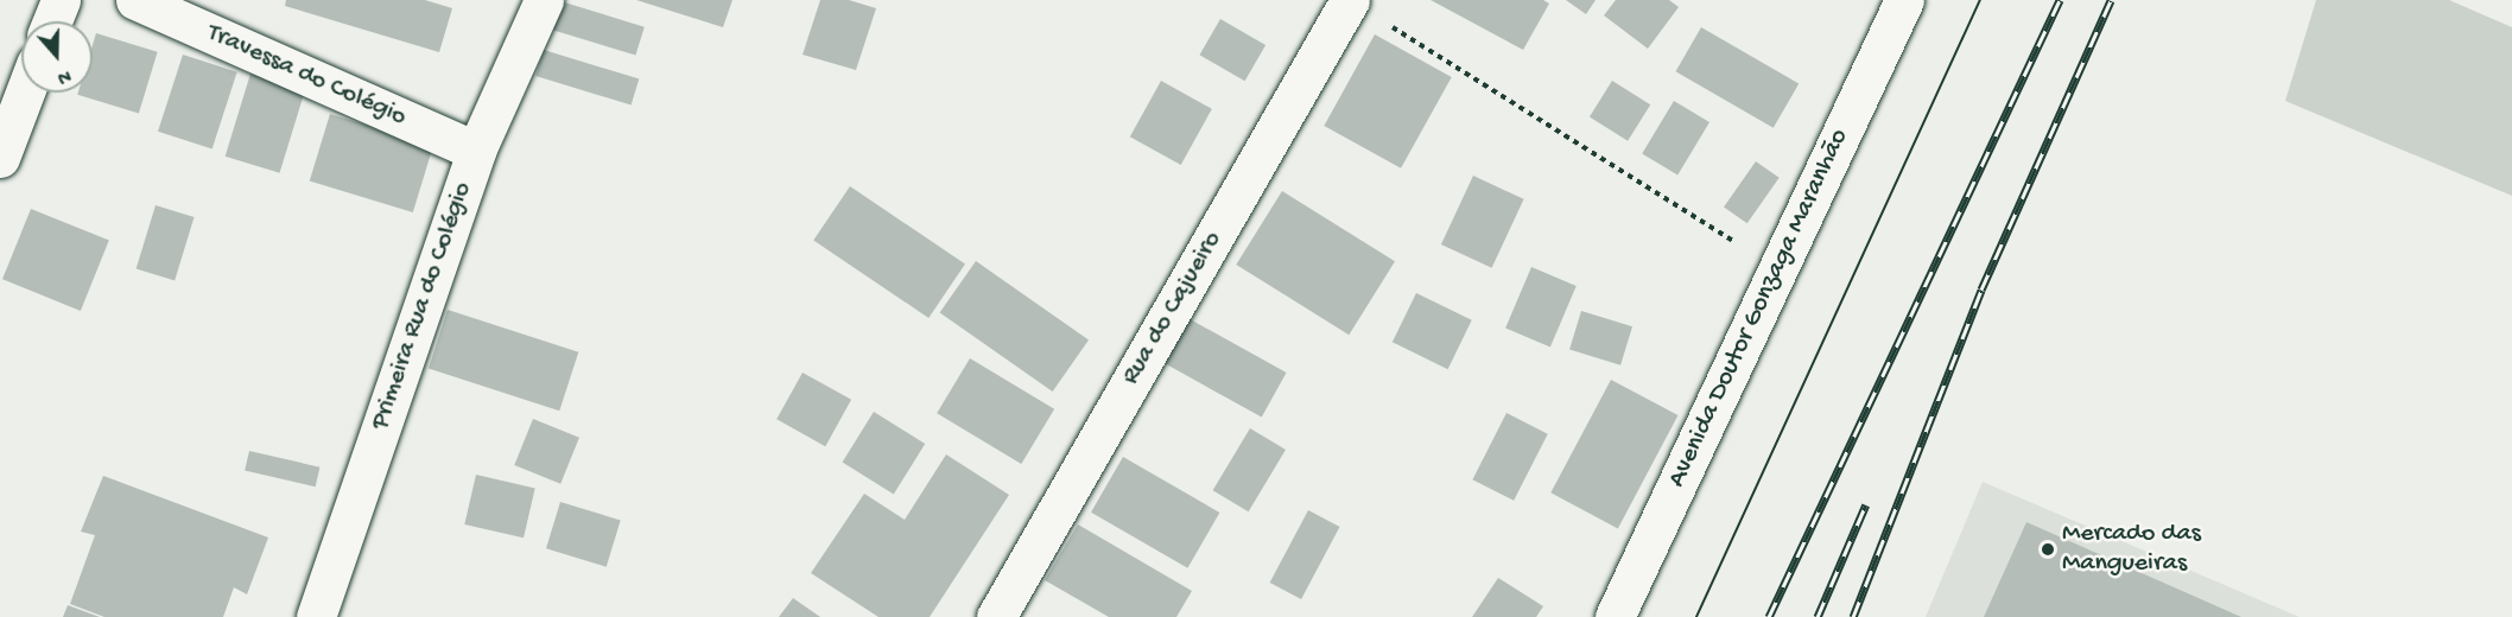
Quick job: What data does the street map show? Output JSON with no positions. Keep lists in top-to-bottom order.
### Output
{
  "streets": {
    "street": [
      "Travessa do Colégio",
      "Primeira Rua do Colégio",
      "Rua do Cajueiro",
      "Avenida Doutor Gonzaga Maranhão"
    ]
  },
  "crossings": [
    ["Travessa do Colégio", "Primeira Rua do Colégio"]
  ],
  "places": ["Mercado das Mangueiras"],
  "north": "bottom"
}
